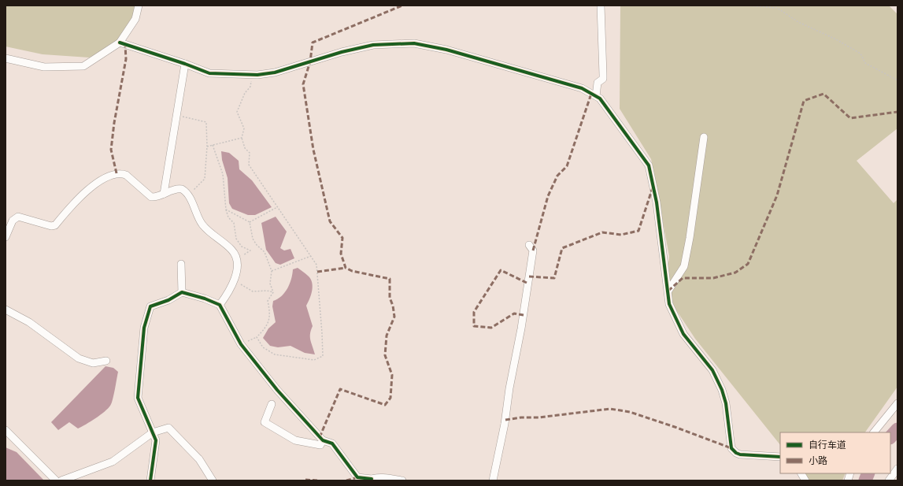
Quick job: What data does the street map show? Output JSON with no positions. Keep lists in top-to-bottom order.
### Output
{
  "legend": ["自行车道", "小路"]
}
